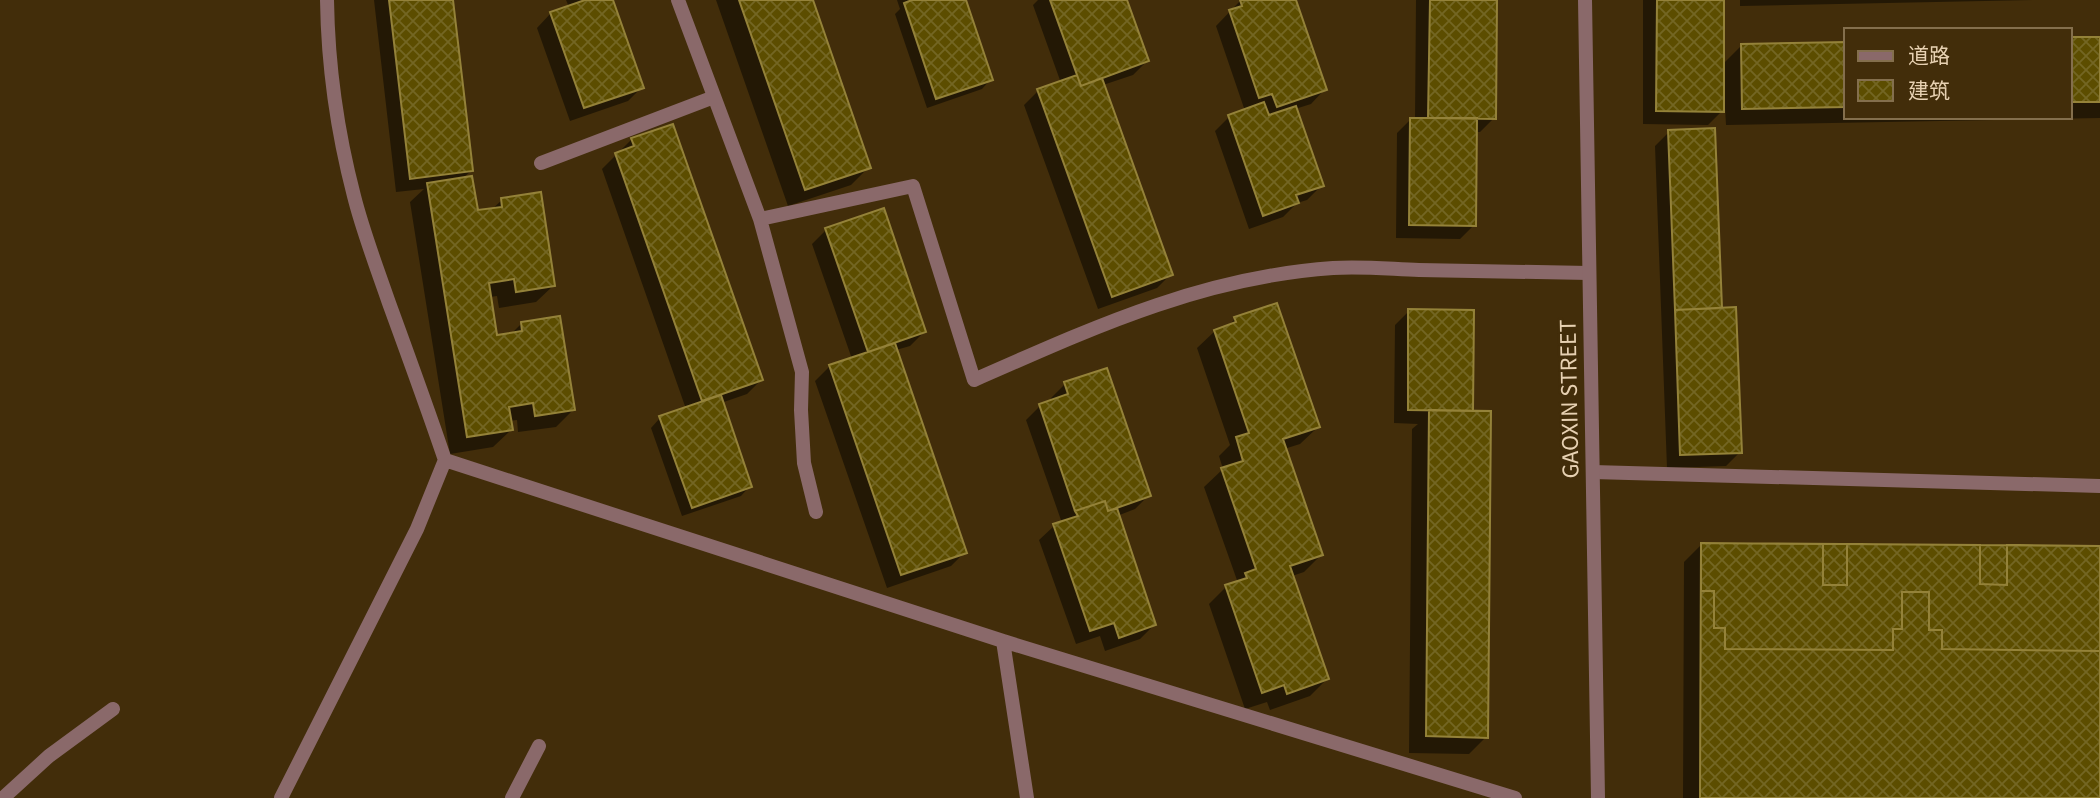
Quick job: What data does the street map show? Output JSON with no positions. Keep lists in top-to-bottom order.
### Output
{
  "streets": {
    "street": ["GAOXIN STREET"]
  },
  "legend": ["道路", "建筑"]
}
